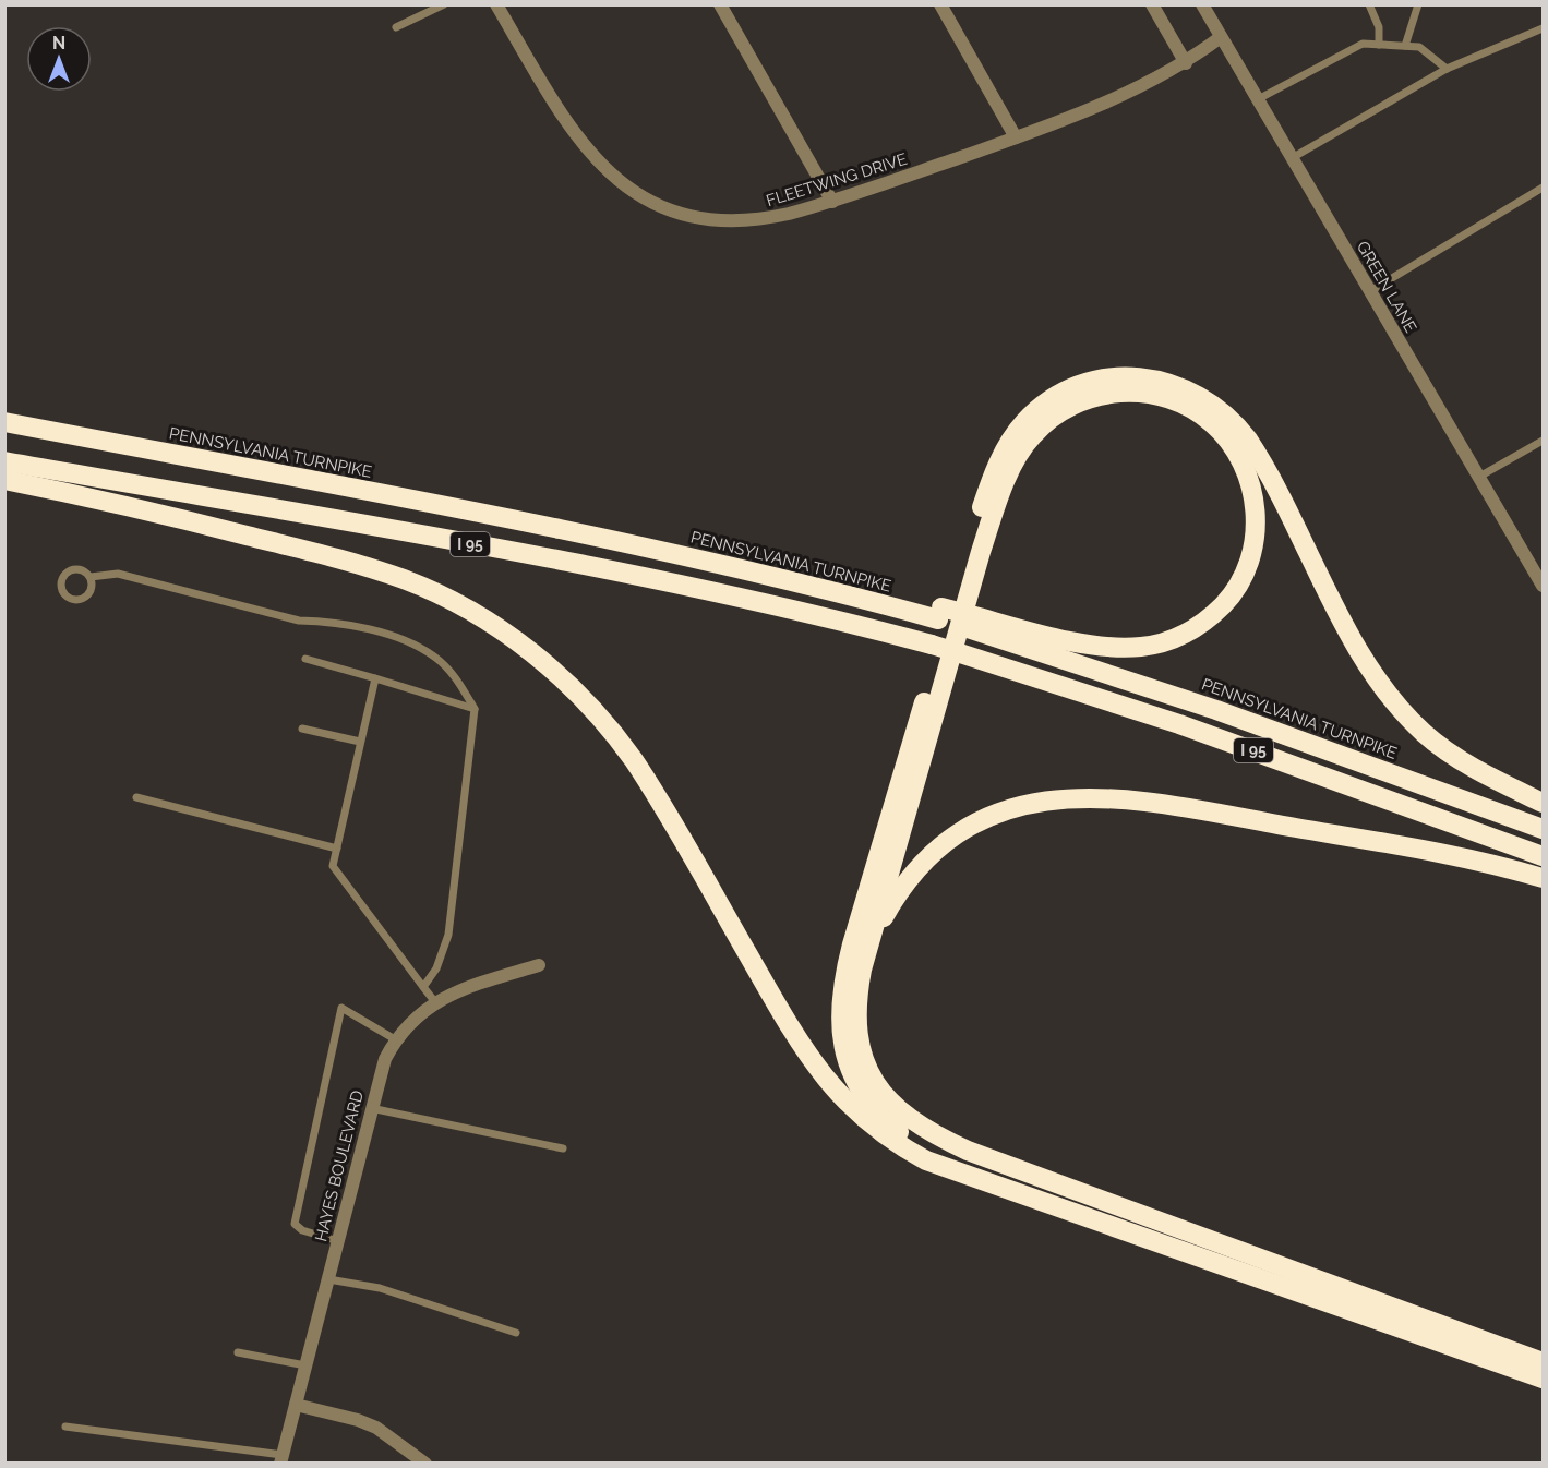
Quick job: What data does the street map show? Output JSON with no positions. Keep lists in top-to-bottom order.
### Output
{
  "streets": {
    "highway": ["PENNSYLVANIA TURNPIKE", "I 95"],
    "street": ["FLEETWING DRIVE", "GREEN LANE", "HAYES BOULEVARD"]
  },
  "crossings": [
    ["FLEETWING DRIVE", "GREEN LANE"]
  ],
  "north": "top"
}
